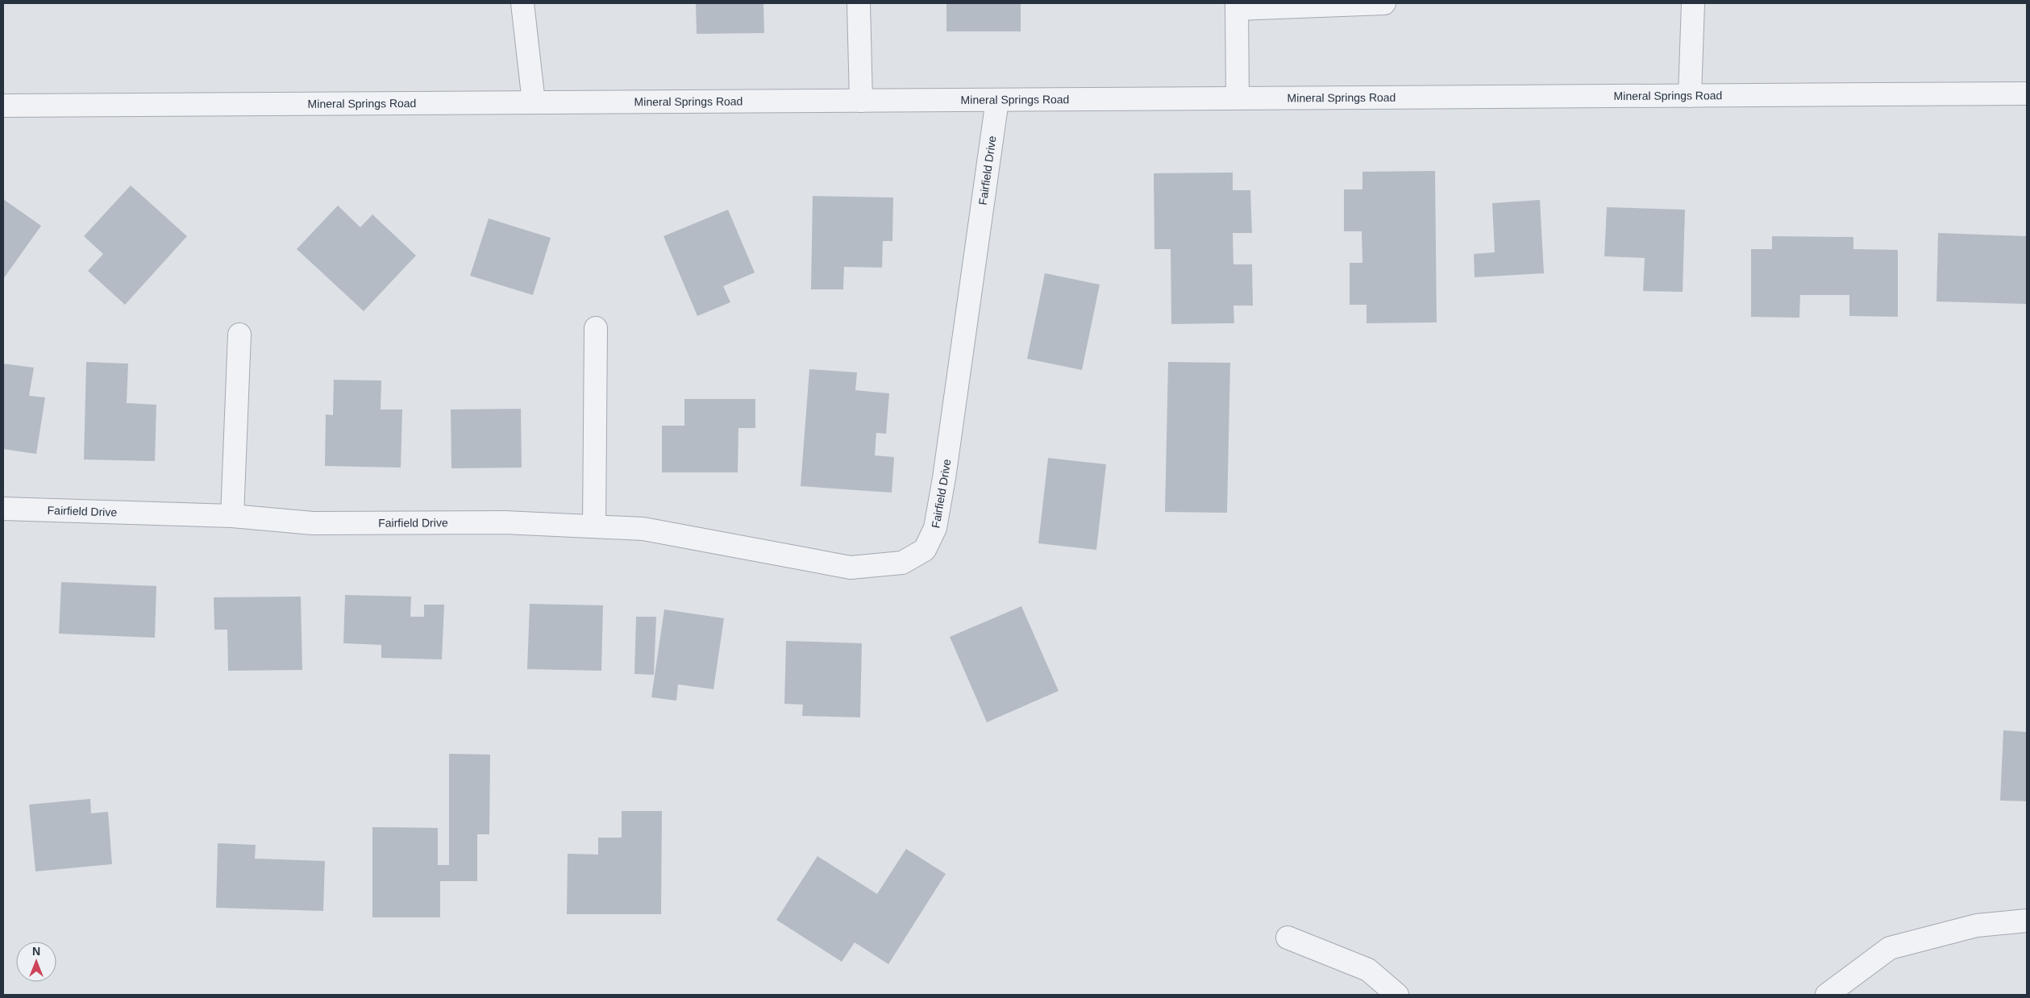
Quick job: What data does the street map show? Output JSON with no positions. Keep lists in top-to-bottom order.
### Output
{
  "streets": {
    "street": ["Mineral Springs Road", "Fairfield Drive"]
  },
  "crossings": [
    ["Mineral Springs Road", "Fairfield Drive"]
  ],
  "north": "top"
}
